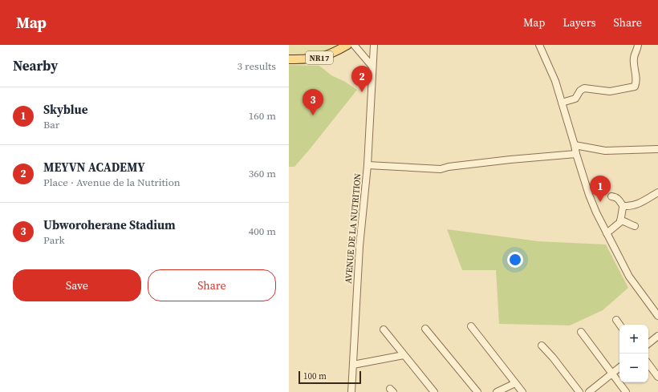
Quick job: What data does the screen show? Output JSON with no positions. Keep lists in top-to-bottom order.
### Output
{
  "streets": {
    "main road": ["NR17"],
    "street": ["AVENUE DE LA NUTRITION"]
  },
  "scale_bar": "100 m",
  "page": {
    "header": "Map",
    "nav": ["Map", "Layers", "Share"],
    "heading": ["Nearby", "3 results"],
    "pins": ["2", "3", "1"],
    "list": [
      {
        "mark": "1",
        "name": "Skyblue",
        "note": "Bar",
        "value": "160 m"
      },
      {
        "mark": "2",
        "name": "MEYVN ACADEMY",
        "note": "Place · Avenue de la Nutrition",
        "value": "360 m"
      },
      {
        "mark": "3",
        "name": "Ubworoherane Stadium",
        "note": "Park",
        "value": "400 m"
      }
    ],
    "buttons": ["Save", "Share"],
    "map_buttons": ["+", "−"],
    "scale": "100 m"
  }
}
